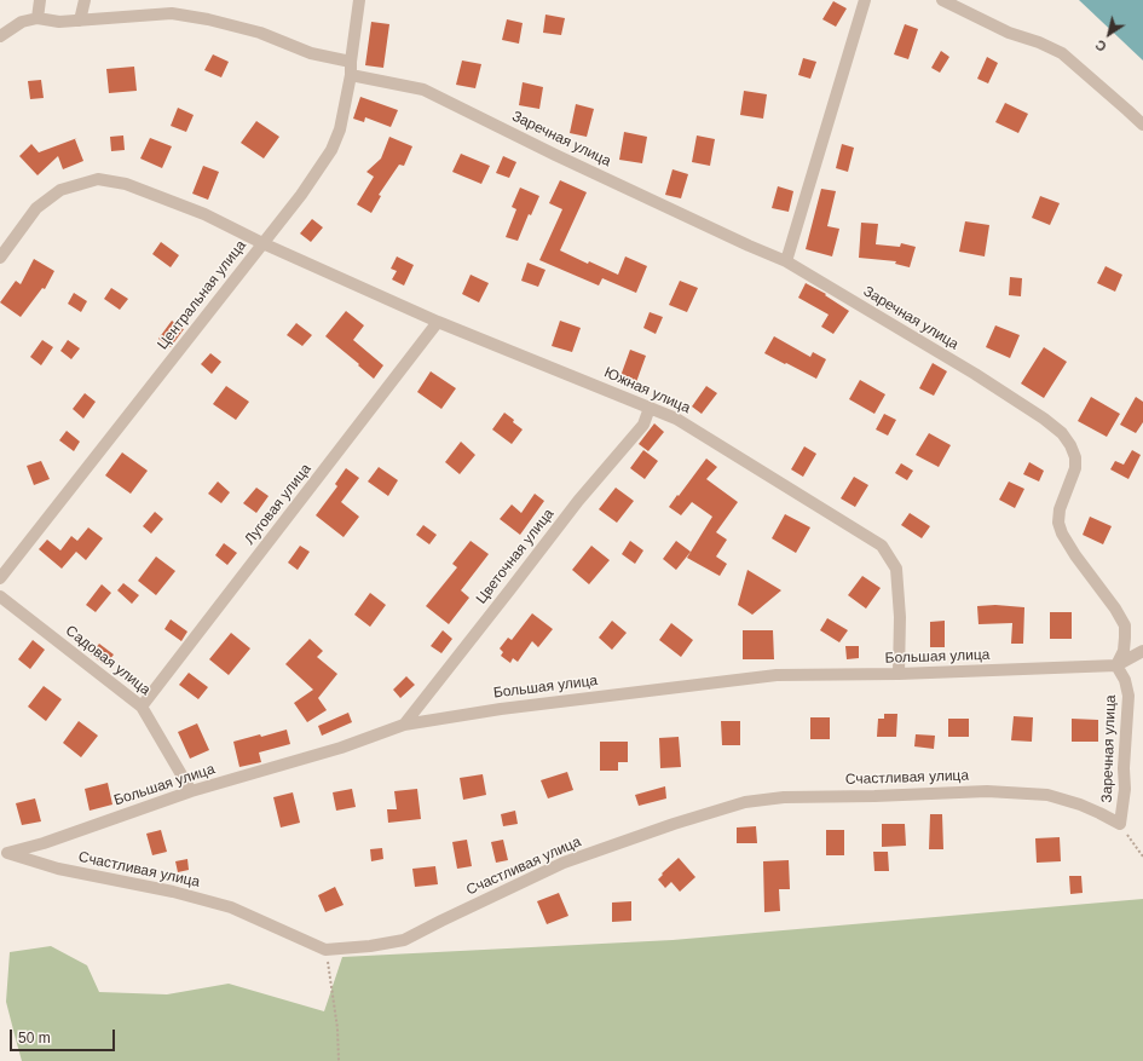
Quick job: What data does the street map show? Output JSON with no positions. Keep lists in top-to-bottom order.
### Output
{
  "streets": {
    "street": [
      "Заречная улица",
      "Центральная улица",
      "Южная улица",
      "Луговая улица",
      "Цветочная улица",
      "Большая улица",
      "Садовая улица",
      "Счастливая улица"
    ]
  },
  "crossings": [
    ["Заречная улица", "Центральная улица"],
    ["Заречная улица", "Большая улица"],
    ["Заречная улица", "Счастливая улица"],
    ["Центральная улица", "Южная улица"],
    ["Южная улица", "Луговая улица"],
    ["Южная улица", "Цветочная улица"],
    ["Южная улица", "Большая улица"],
    ["Луговая улица", "Садовая улица"],
    ["Цветочная улица", "Большая улица"],
    ["Большая улица", "Садовая улица"],
    ["Большая улица", "Счастливая улица"]
  ],
  "scale_bar": "50 m",
  "north": "bottom left"
}
